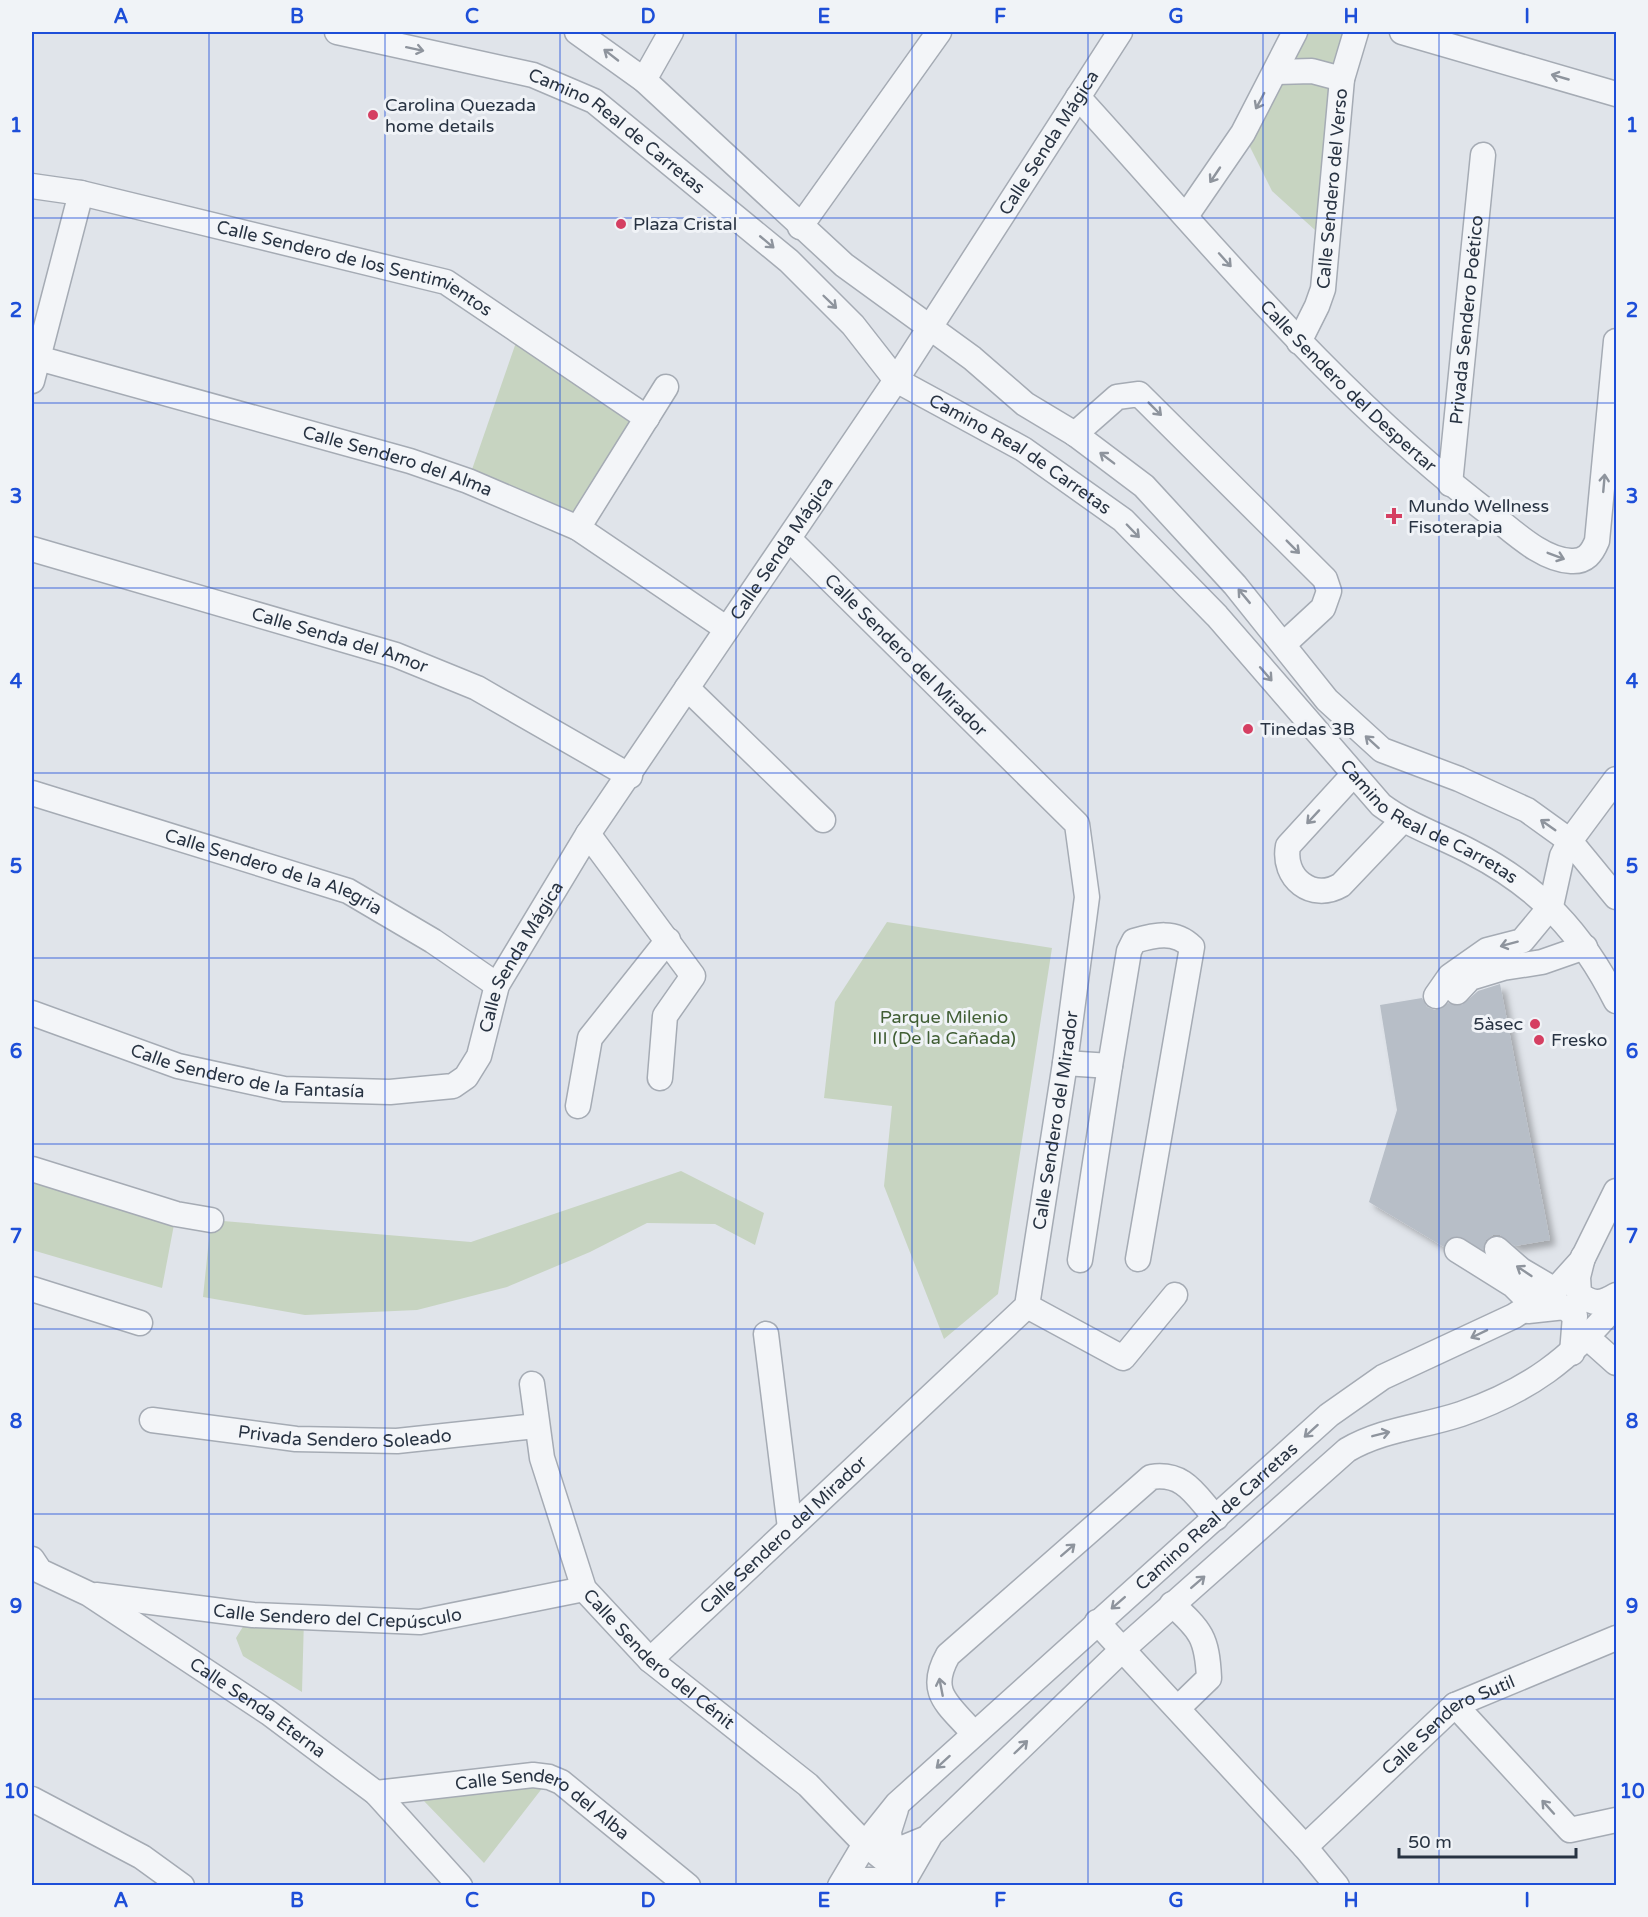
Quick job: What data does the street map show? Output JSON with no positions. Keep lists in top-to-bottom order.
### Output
{
  "streets": {
    "street": [
      "Camino Real de Carretas",
      "Calle Senda Mágica",
      "Calle Sendero del Verso",
      "Calle Sendero de los Sentimientos",
      "Privada Sendero Poético",
      "Calle Sendero del Despertar",
      "Calle Sendero del Alma",
      "Calle Senda del Amor",
      "Calle Sendero del Mirador",
      "Calle Sendero de la Alegria",
      "Calle Sendero de la Fantasía",
      "Privada Sendero Soleado",
      "Calle Sendero del Crepúsculo",
      "Calle Sendero del Cénit",
      "Calle Senda Eterna",
      "Calle Sendero Sutil",
      "Calle Sendero del Alba"
    ]
  },
  "crossings": [
    ["Camino Real de Carretas", "Calle Senda Mágica"],
    ["Camino Real de Carretas", "Calle Sendero del Cénit"],
    ["Calle Senda Mágica", "Calle Sendero del Despertar"],
    ["Calle Senda Mágica", "Calle Sendero del Alma"],
    ["Calle Senda Mágica", "Calle Senda del Amor"],
    ["Calle Senda Mágica", "Calle Sendero del Mirador"],
    ["Calle Senda Mágica", "Calle Sendero de la Alegria"],
    ["Calle Senda Mágica", "Calle Sendero de la Fantasía"],
    ["Calle Sendero del Verso", "Calle Sendero del Despertar"],
    ["Privada Sendero Poético", "Calle Sendero del Despertar"],
    ["Calle Sendero del Mirador", "Calle Sendero del Cénit"],
    ["Privada Sendero Soleado", "Calle Sendero del Cénit"],
    ["Calle Sendero del Crepúsculo", "Calle Sendero del Cénit"],
    ["Calle Sendero del Crepúsculo", "Calle Senda Eterna"],
    ["Calle Senda Eterna", "Calle Sendero del Alba"]
  ],
  "parks": ["Parque Milenio III (De la Cañada)"],
  "places": {
    "other": [
      "Carolina Quezada home details",
      "Plaza Cristal",
      "Tinedas 3B",
      "5àsec",
      "Fresko"
    ],
    "health": ["Mundo Wellness Fisoterapia"]
  },
  "scale_bar": "50 m",
  "grid": {
    "columns": [
      "A",
      "B",
      "C",
      "D",
      "E",
      "F",
      "G",
      "H",
      "I"
    ],
    "rows": [
      "1",
      "2",
      "3",
      "4",
      "5",
      "6",
      "7",
      "8",
      "9",
      "10"
    ]
  }
}
